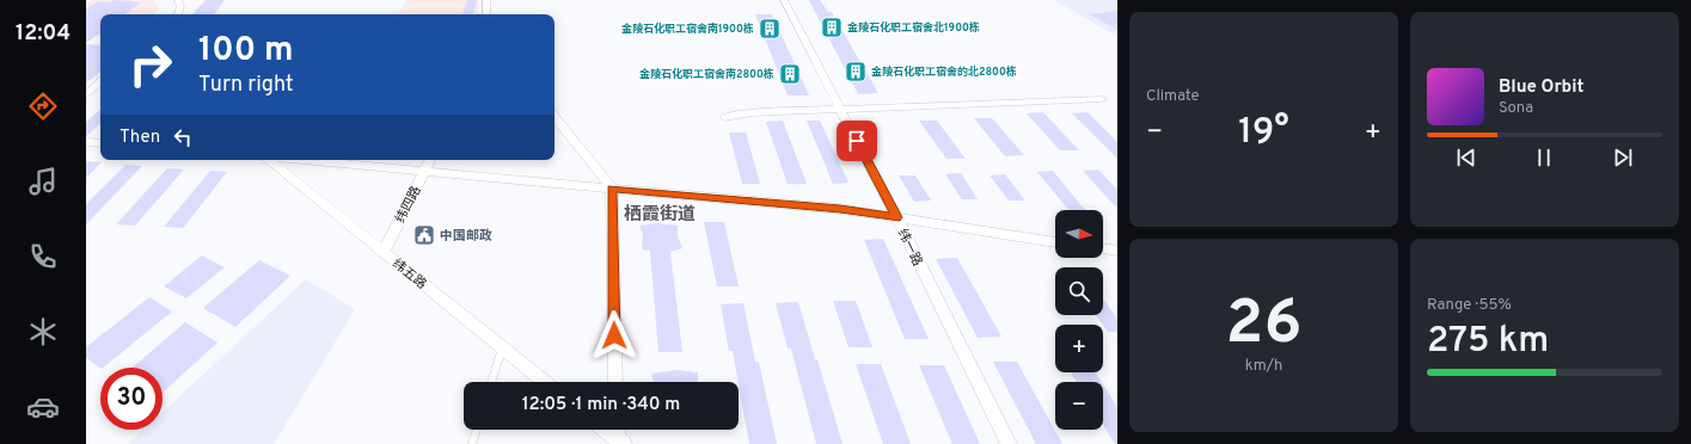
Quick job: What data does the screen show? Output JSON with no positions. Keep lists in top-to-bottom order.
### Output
{
  "streets": {
    "street": ["纬四路", "纬一路", "纬五路"]
  },
  "crossings": [
    ["纬四路", "纬五路"]
  ],
  "districts": ["栖霞街道"],
  "places": {
    "building": [
      "金陵石化职工宿舍北1900栋",
      "金陵石化职工宿舍南1900栋",
      "金陵石化职工宿舍的北2800栋",
      "金陵石化职工宿舍南2800栋"
    ],
    "public building": ["中国邮政"]
  },
  "north": "right",
  "page": {
    "tabs": "12:04",
    "tile": [
      "Climate",
      ["26", "km/h"],
      ["Range · 55%", "275 km"]
    ],
    "turn": ["100 m", "Turn right"],
    "song": ["Blue Orbit", "Sona"],
    "heat": ["−", "19°", "+"],
    "then": "Then",
    "map_buttons": ["+", "−"],
    "limit": "30",
    "trip": "12:05 · 1 min · 340 m"
  }
}
